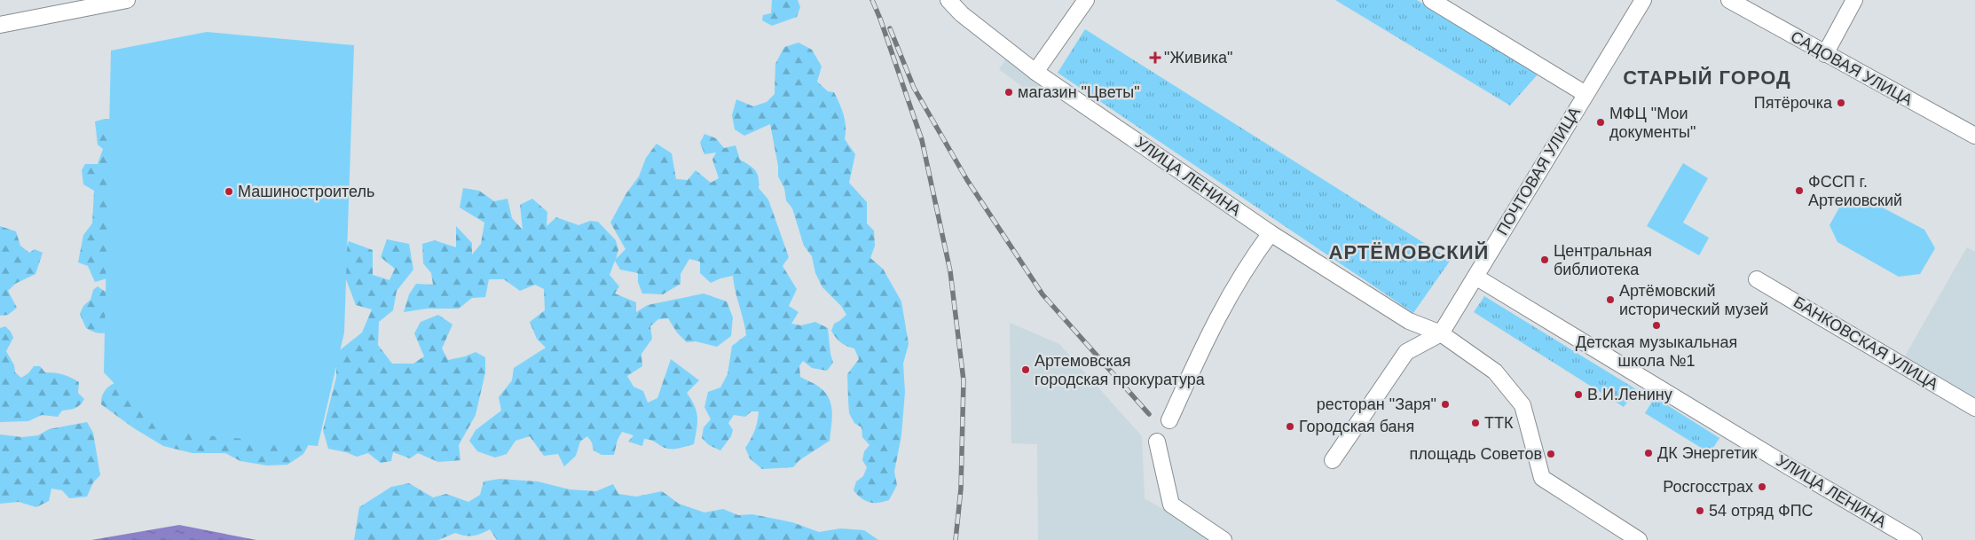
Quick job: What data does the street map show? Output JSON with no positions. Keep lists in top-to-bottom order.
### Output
{
  "streets": {
    "street": [
      "САДОВАЯ УЛИЦА",
      "ПОЧТОВАЯ УЛИЦА",
      "УЛИЦА ЛЕНИНА",
      "БАНКОВСКАЯ УЛИЦА"
    ]
  },
  "crossings": [
    ["ПОЧТОВАЯ УЛИЦА", "УЛИЦА ЛЕНИНА"]
  ],
  "districts": ["СТАРЫЙ ГОРОД", "АРТЁМОВСКИЙ"],
  "places": {
    "health": ["\"Живика\""],
    "other": [
      "магазин \"Цветы\"",
      "Пятёрочка",
      "МФЦ \"Мои документы\"",
      "ФССП г. Артеиовский",
      "Машиностроитель",
      "Центральная библиотека",
      "Артёмовский исторический музей",
      "Детская музыкальная школа №1",
      "Артемовская городская прокуратура",
      "В.И.Ленину",
      "ресторан \"Заря\"",
      "ТТК",
      "Городская баня",
      "ДК Энергетик",
      "площадь Советов",
      "Росгосстрах",
      "54 отряд ФПС"
    ]
  }
}
